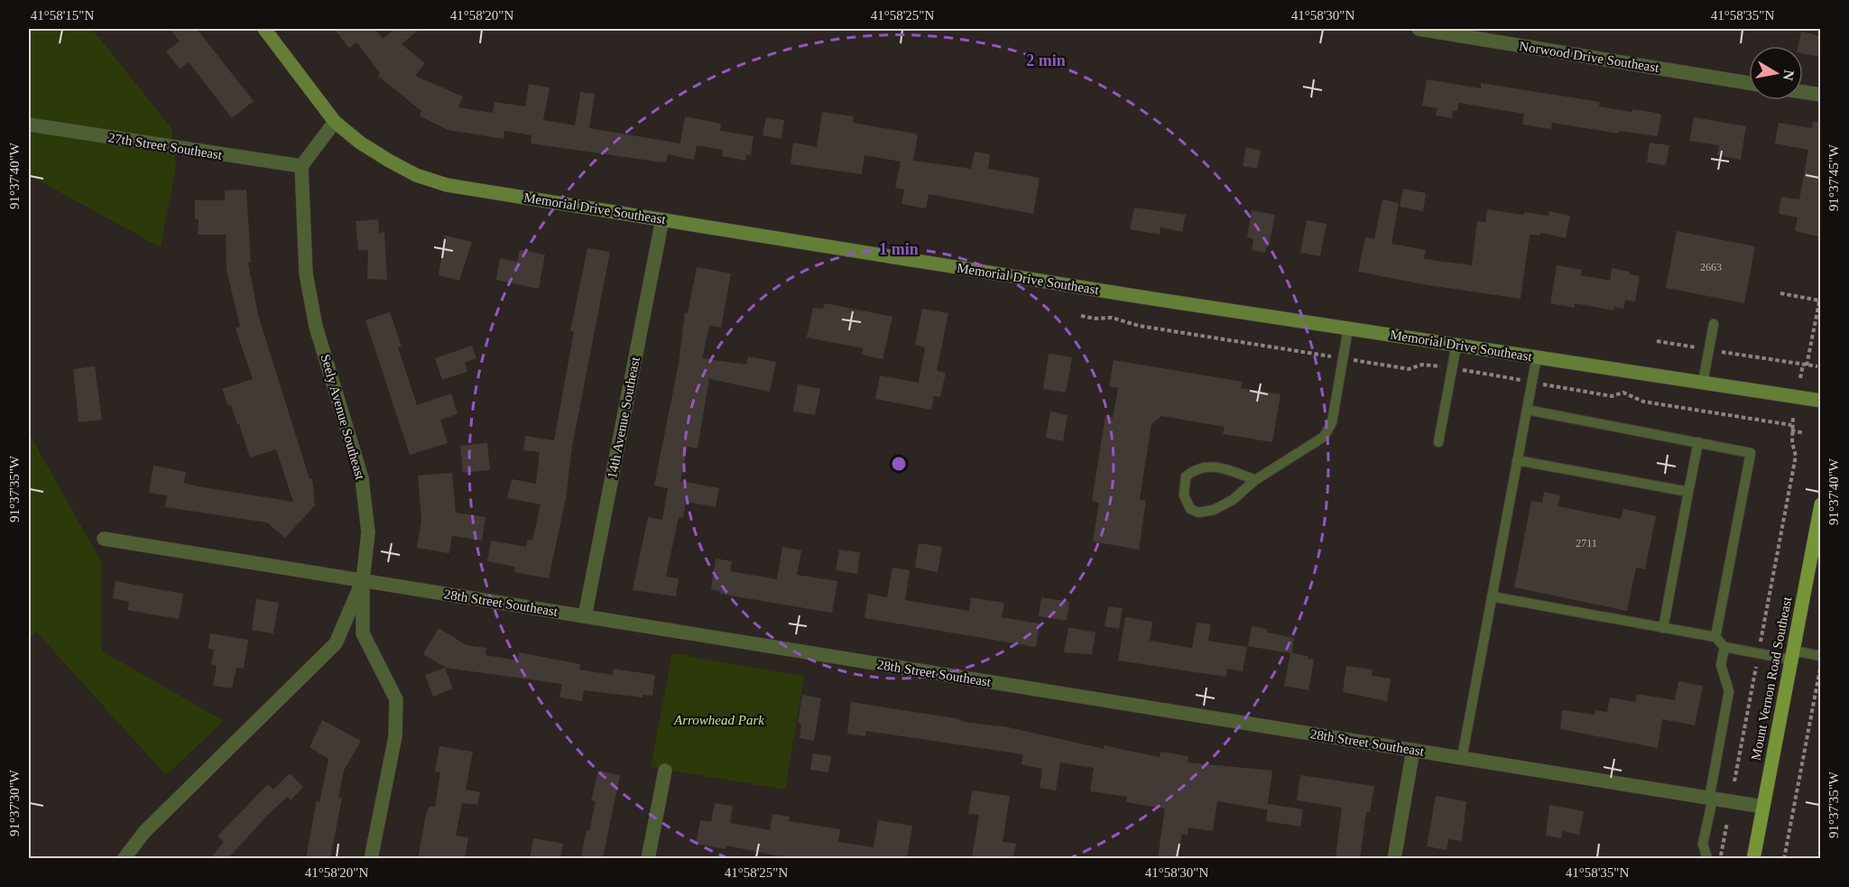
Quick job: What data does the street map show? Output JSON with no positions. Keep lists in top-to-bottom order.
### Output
{
  "streets": {
    "main road": ["Mount Vernon Road Southeast"],
    "street": [
      "Norwood Drive Southeast",
      "27th Street Southeast",
      "Memorial Drive Southeast",
      "Seely Avenue Southeast",
      "14th Avenue Southeast",
      "28th Street Southeast"
    ]
  },
  "crossings": [
    ["27th Street Southeast", "Seely Avenue Southeast"],
    ["Memorial Drive Southeast", "14th Avenue Southeast"],
    ["Seely Avenue Southeast", "28th Street Southeast"],
    ["14th Avenue Southeast", "28th Street Southeast"],
    ["28th Street Southeast", "Mount Vernon Road Southeast"]
  ],
  "parks": ["Arrowhead Park"],
  "house_numbers": ["2663", "2711"],
  "north": "right",
  "coordinates": [
    "41°58'15\"N",
    "41°58'20\"N",
    "41°58'25\"N",
    "41°58'30\"N",
    "41°58'35\"N",
    "91°37'40\"W",
    "91°37'45\"W",
    "91°37'35\"W",
    "91°37'30\"W"
  ],
  "rings": ["2 min", "1 min"]
}
